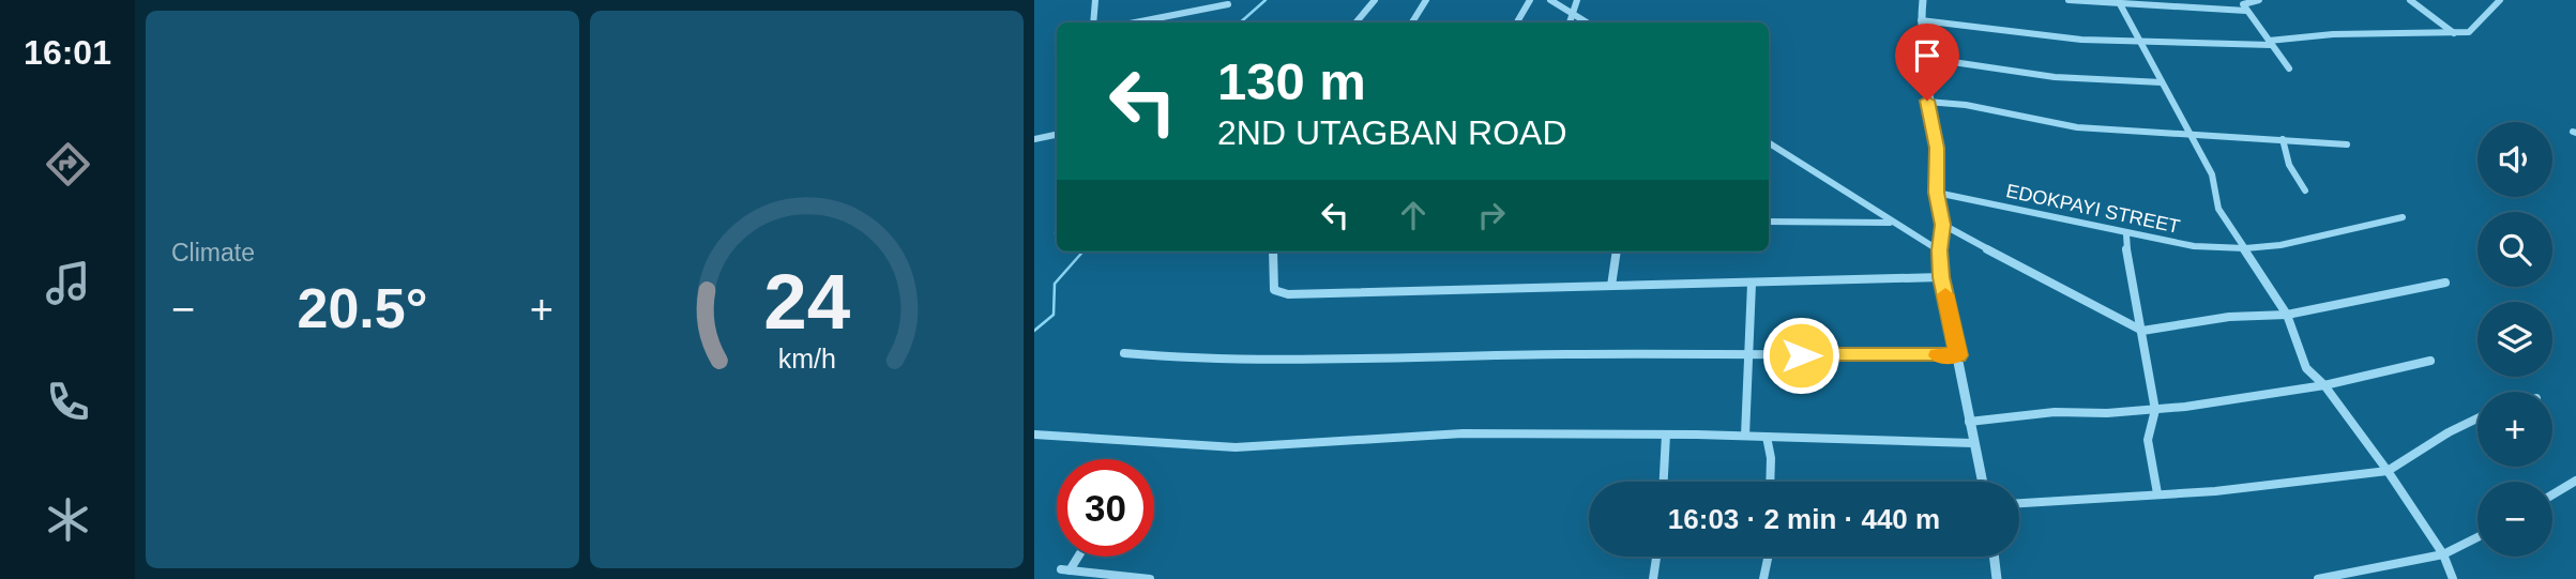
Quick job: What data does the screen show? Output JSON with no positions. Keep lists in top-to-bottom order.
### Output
{
  "streets": {
    "street": ["EDOKPAYI STREET"]
  },
  "page": {
    "tabs": "16:01",
    "tile": "Climate",
    "turn": ["130 m", "2ND UTAGBAN ROAD"],
    "map_buttons": ["+", "−"],
    "heat": ["−", "20.5°", "+"],
    "limit": "30",
    "trip": "16:03 · 2 min · 440 m",
    "gauge": ["24", "km/h"]
  }
}
